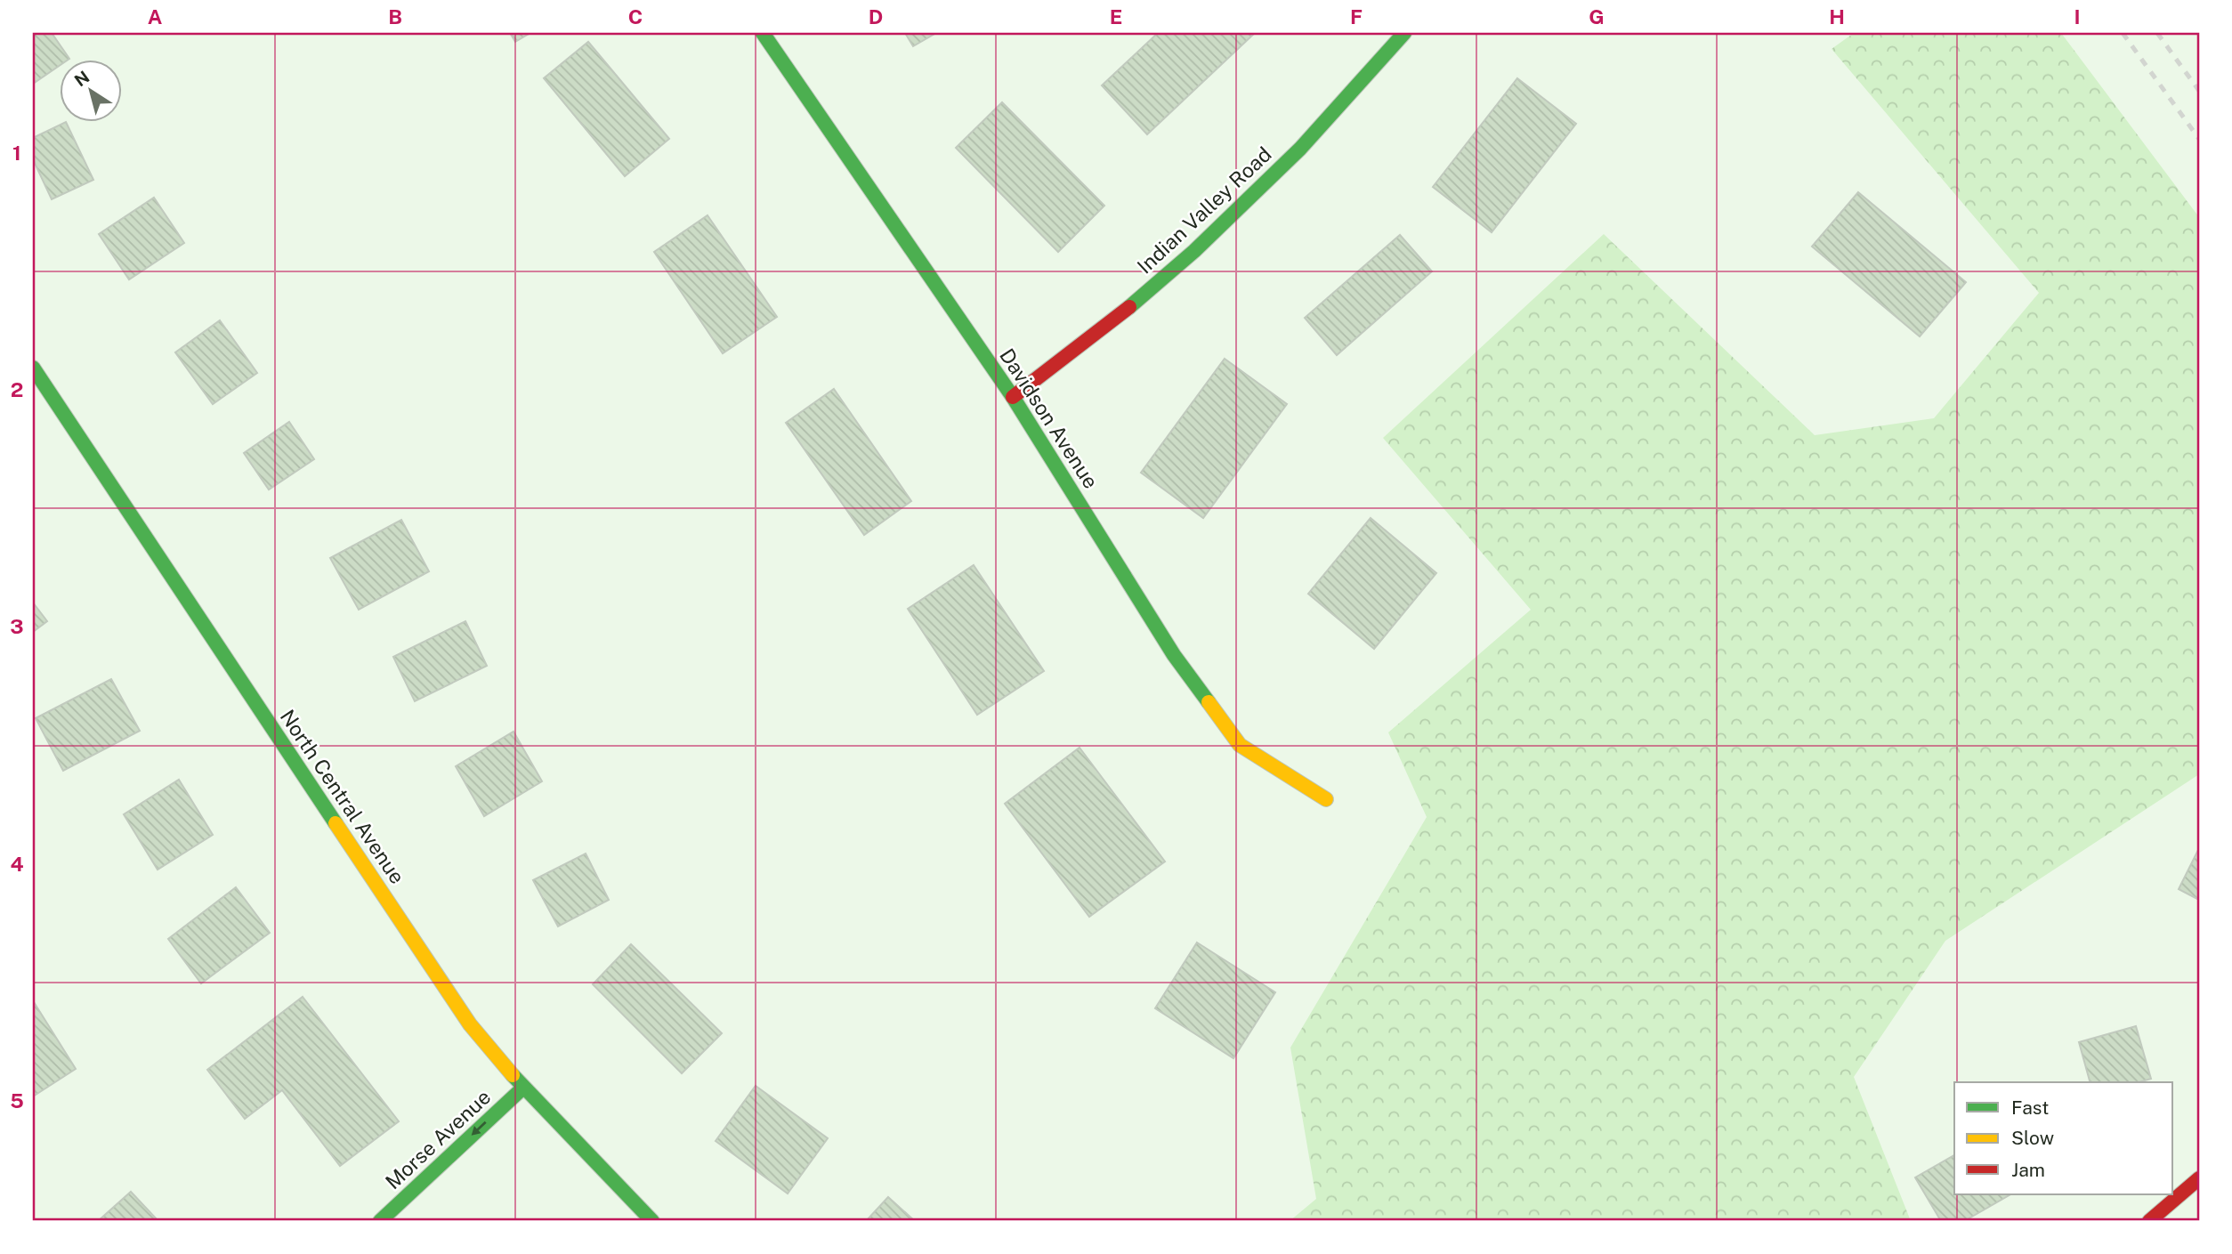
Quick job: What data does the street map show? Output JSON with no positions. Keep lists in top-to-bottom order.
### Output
{
  "streets": {
    "street": [
      "Indian Valley Road",
      "Davidson Avenue",
      "North Central Avenue",
      "Morse Avenue"
    ]
  },
  "crossings": [
    ["Indian Valley Road", "Davidson Avenue"],
    ["North Central Avenue", "Morse Avenue"]
  ],
  "one_way": ["Morse Avenue"],
  "legend": ["Fast", "Slow", "Jam"],
  "north": "top left",
  "grid": {
    "columns": [
      "A",
      "B",
      "C",
      "D",
      "E",
      "F",
      "G",
      "H",
      "I"
    ],
    "rows": [
      "1",
      "2",
      "3",
      "4",
      "5"
    ]
  }
}
